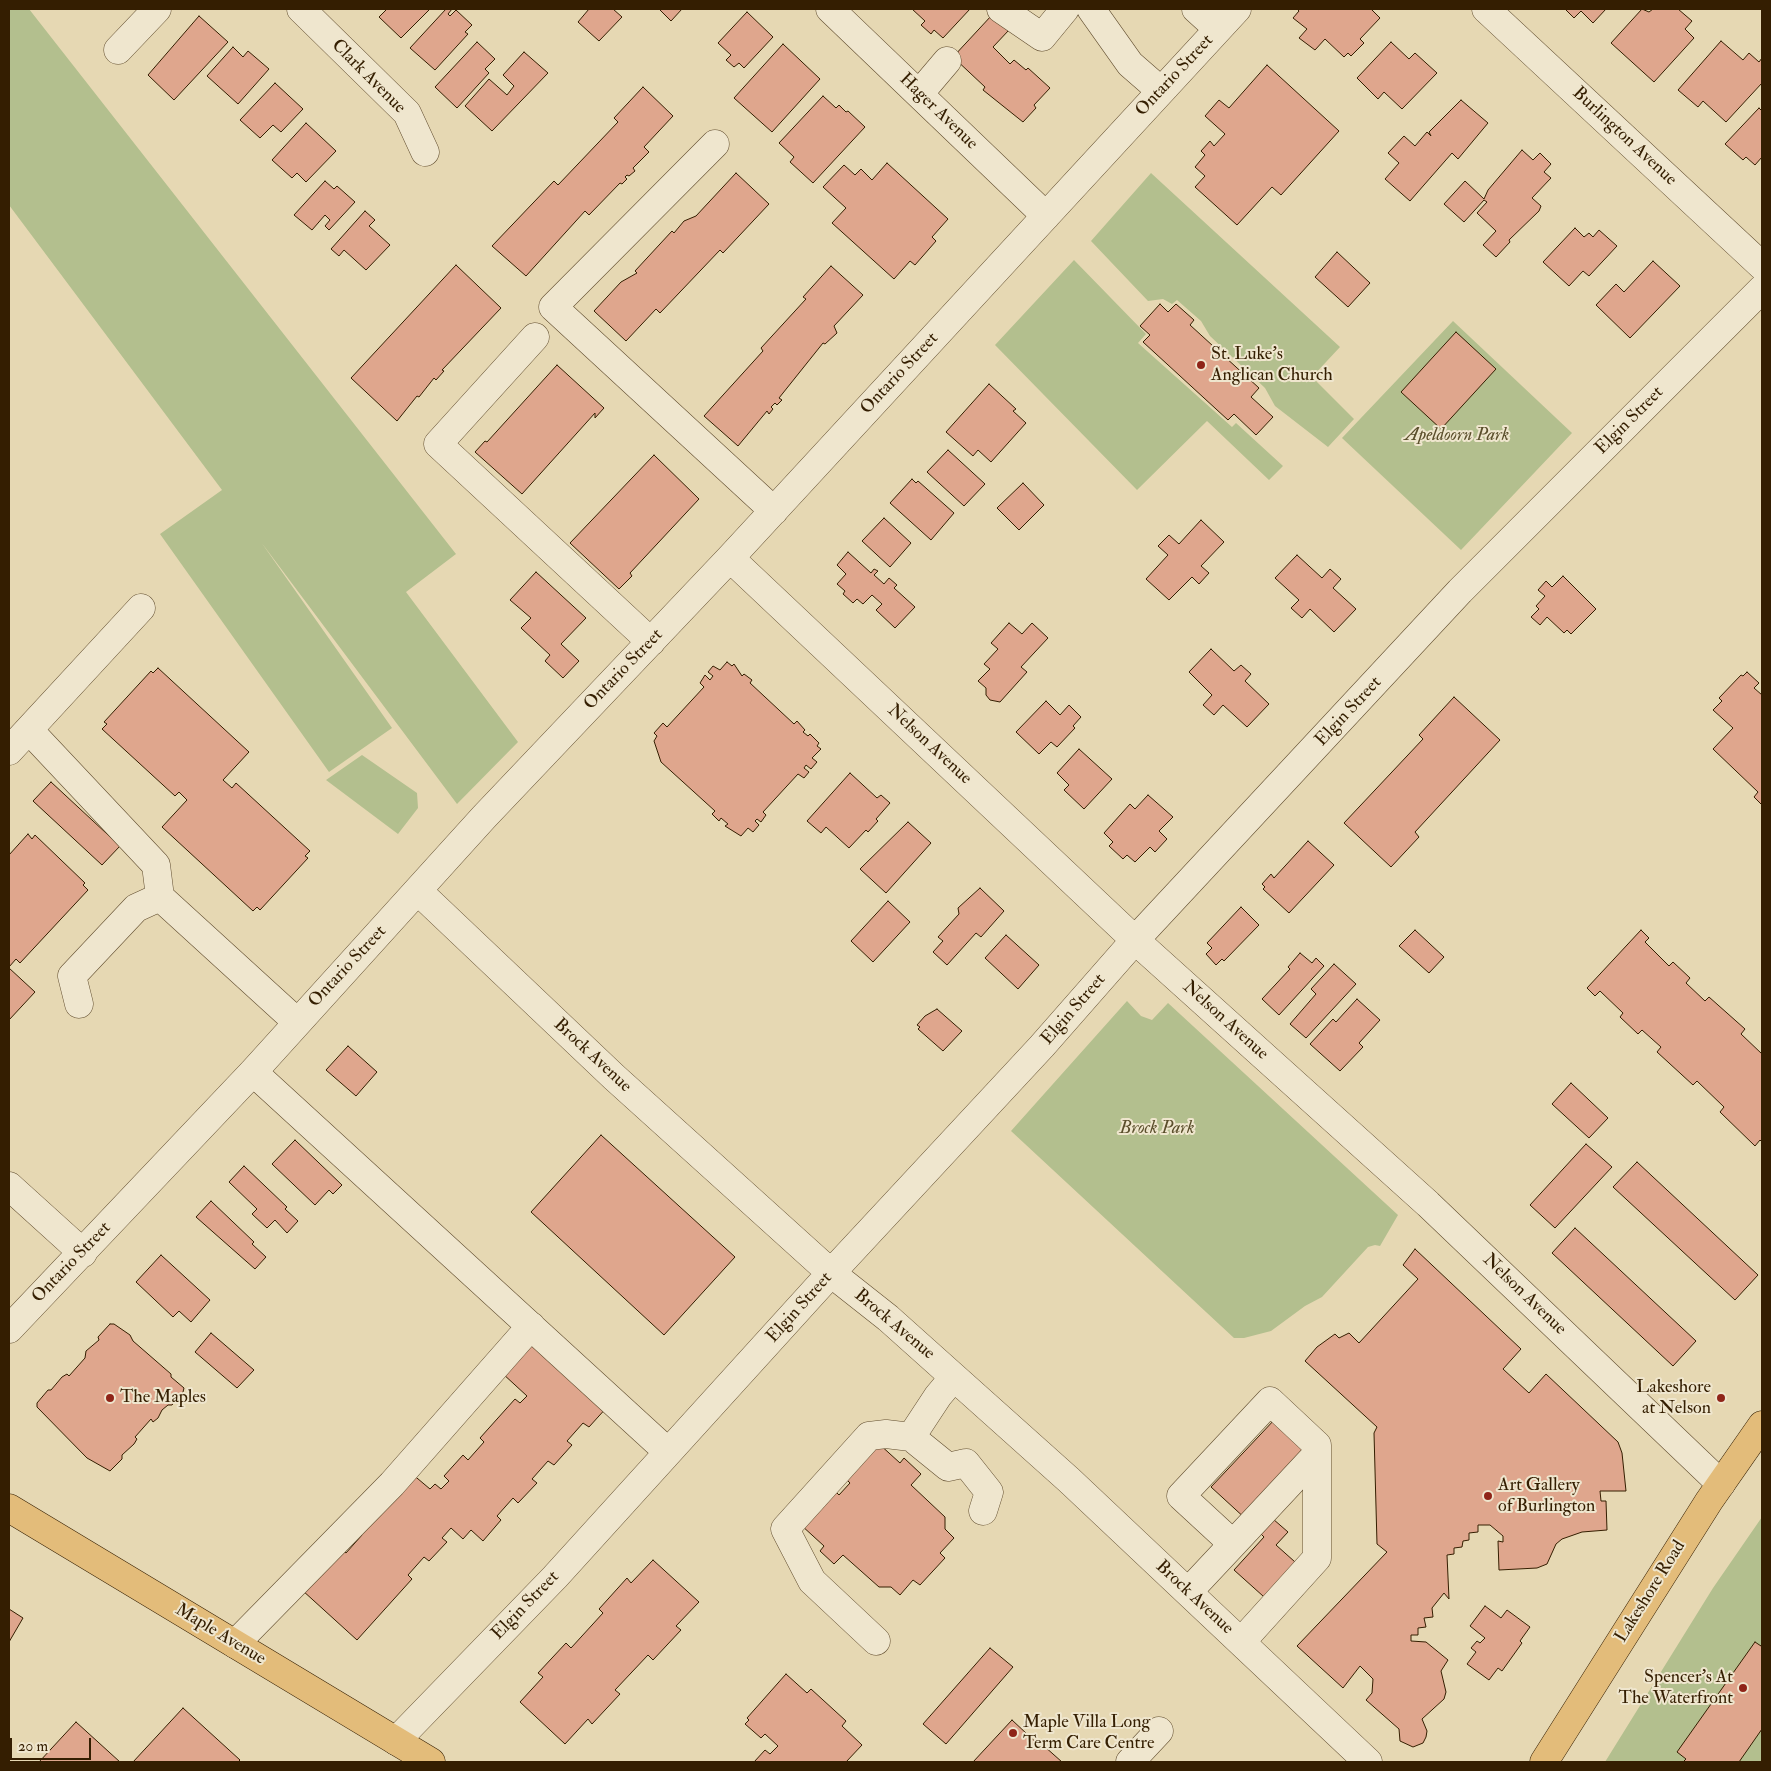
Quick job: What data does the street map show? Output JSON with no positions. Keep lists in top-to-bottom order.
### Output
{
  "streets": {
    "main road": ["Lakeshore Road", "Maple Avenue"],
    "street": [
      "Ontario Street",
      "Clark Avenue",
      "Hager Avenue",
      "Burlington Avenue",
      "Elgin Street",
      "Nelson Avenue",
      "Brock Avenue"
    ]
  },
  "crossings": [
    ["Ontario Street", "Hager Avenue"],
    ["Ontario Street", "Nelson Avenue"],
    ["Ontario Street", "Brock Avenue"],
    ["Elgin Street", "Nelson Avenue"],
    ["Elgin Street", "Brock Avenue"],
    ["Elgin Street", "Maple Avenue"],
    ["Nelson Avenue", "Lakeshore Road"]
  ],
  "parks": ["Apeldoorn Park", "Brock Park"],
  "places": [
    "St. Luke's Anglican Church",
    "The Maples",
    "Lakeshore at Nelson",
    "Art Gallery of Burlington",
    "Spencer's At The Waterfront",
    "Maple Villa Long Term Care Centre"
  ],
  "scale_bar": "20 m"
}
